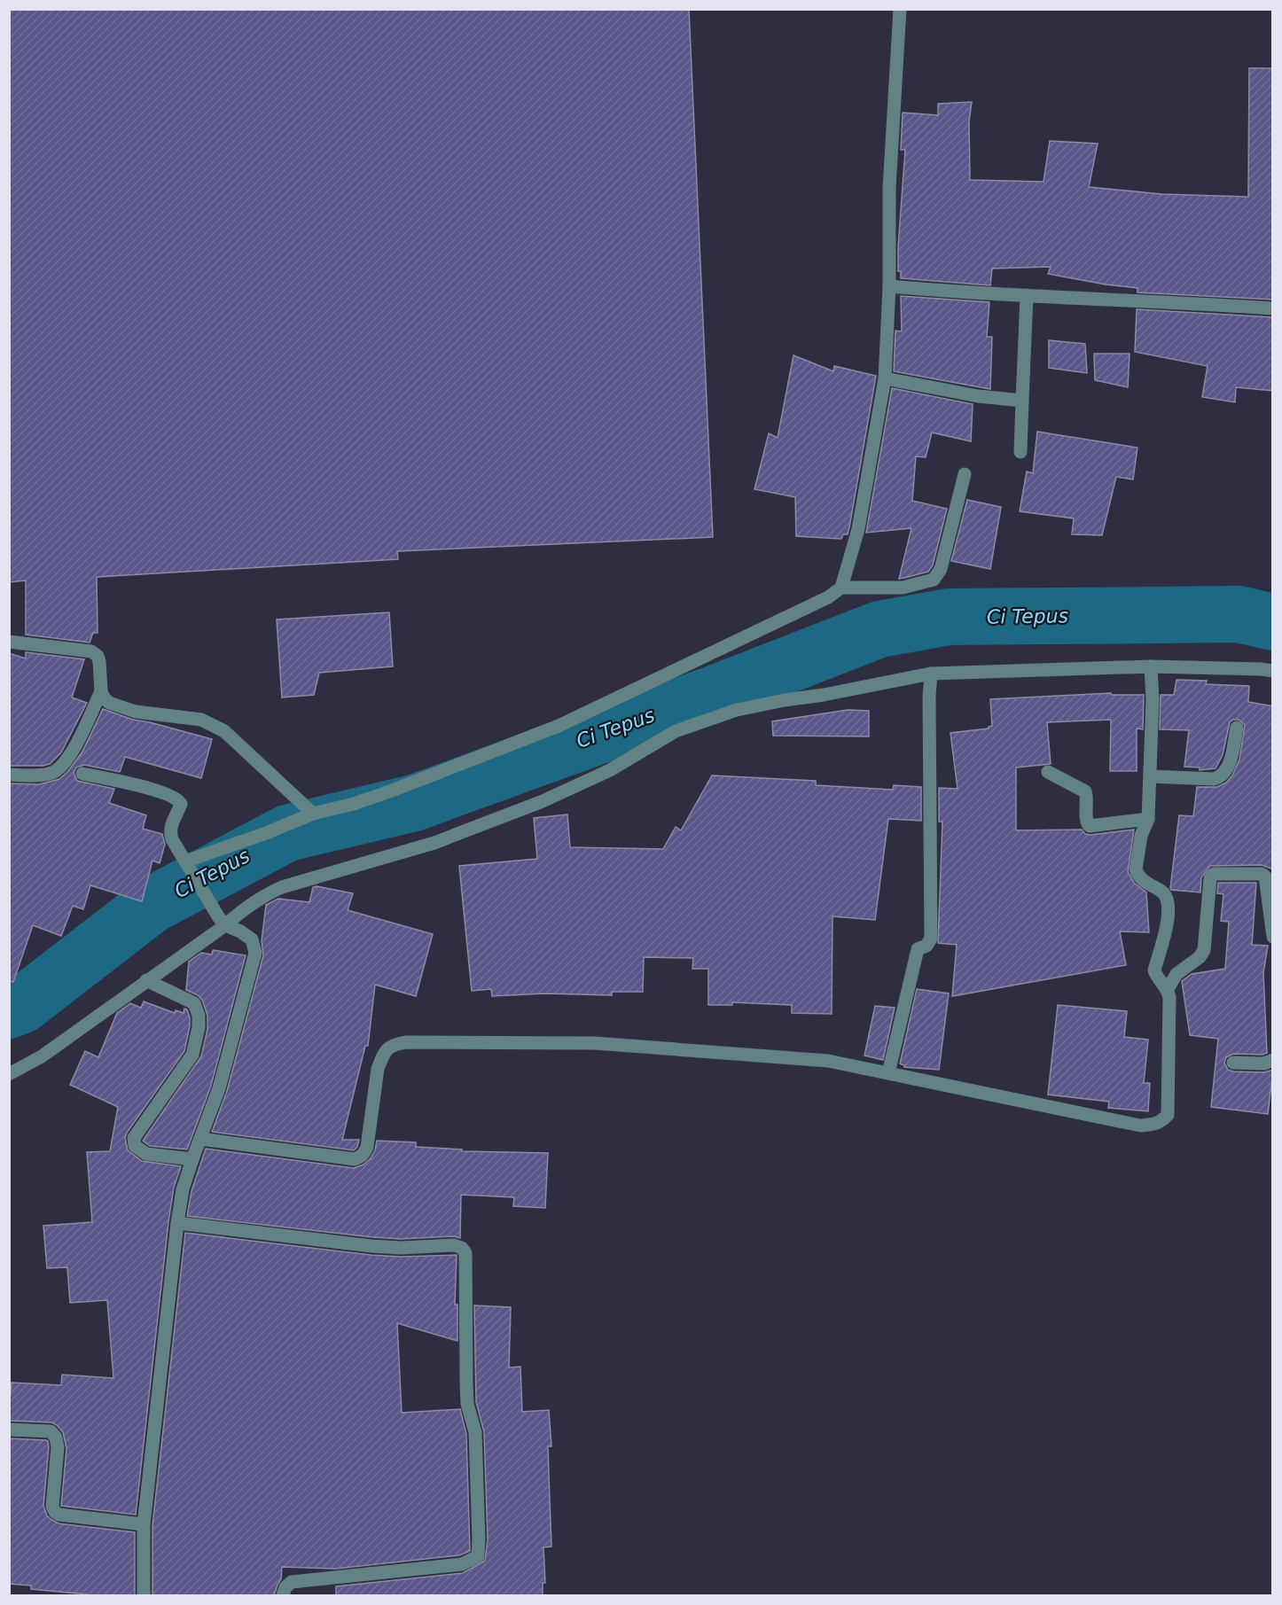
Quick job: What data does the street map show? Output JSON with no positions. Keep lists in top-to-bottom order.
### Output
{
  "water": ["Ci Tepus"]
}
